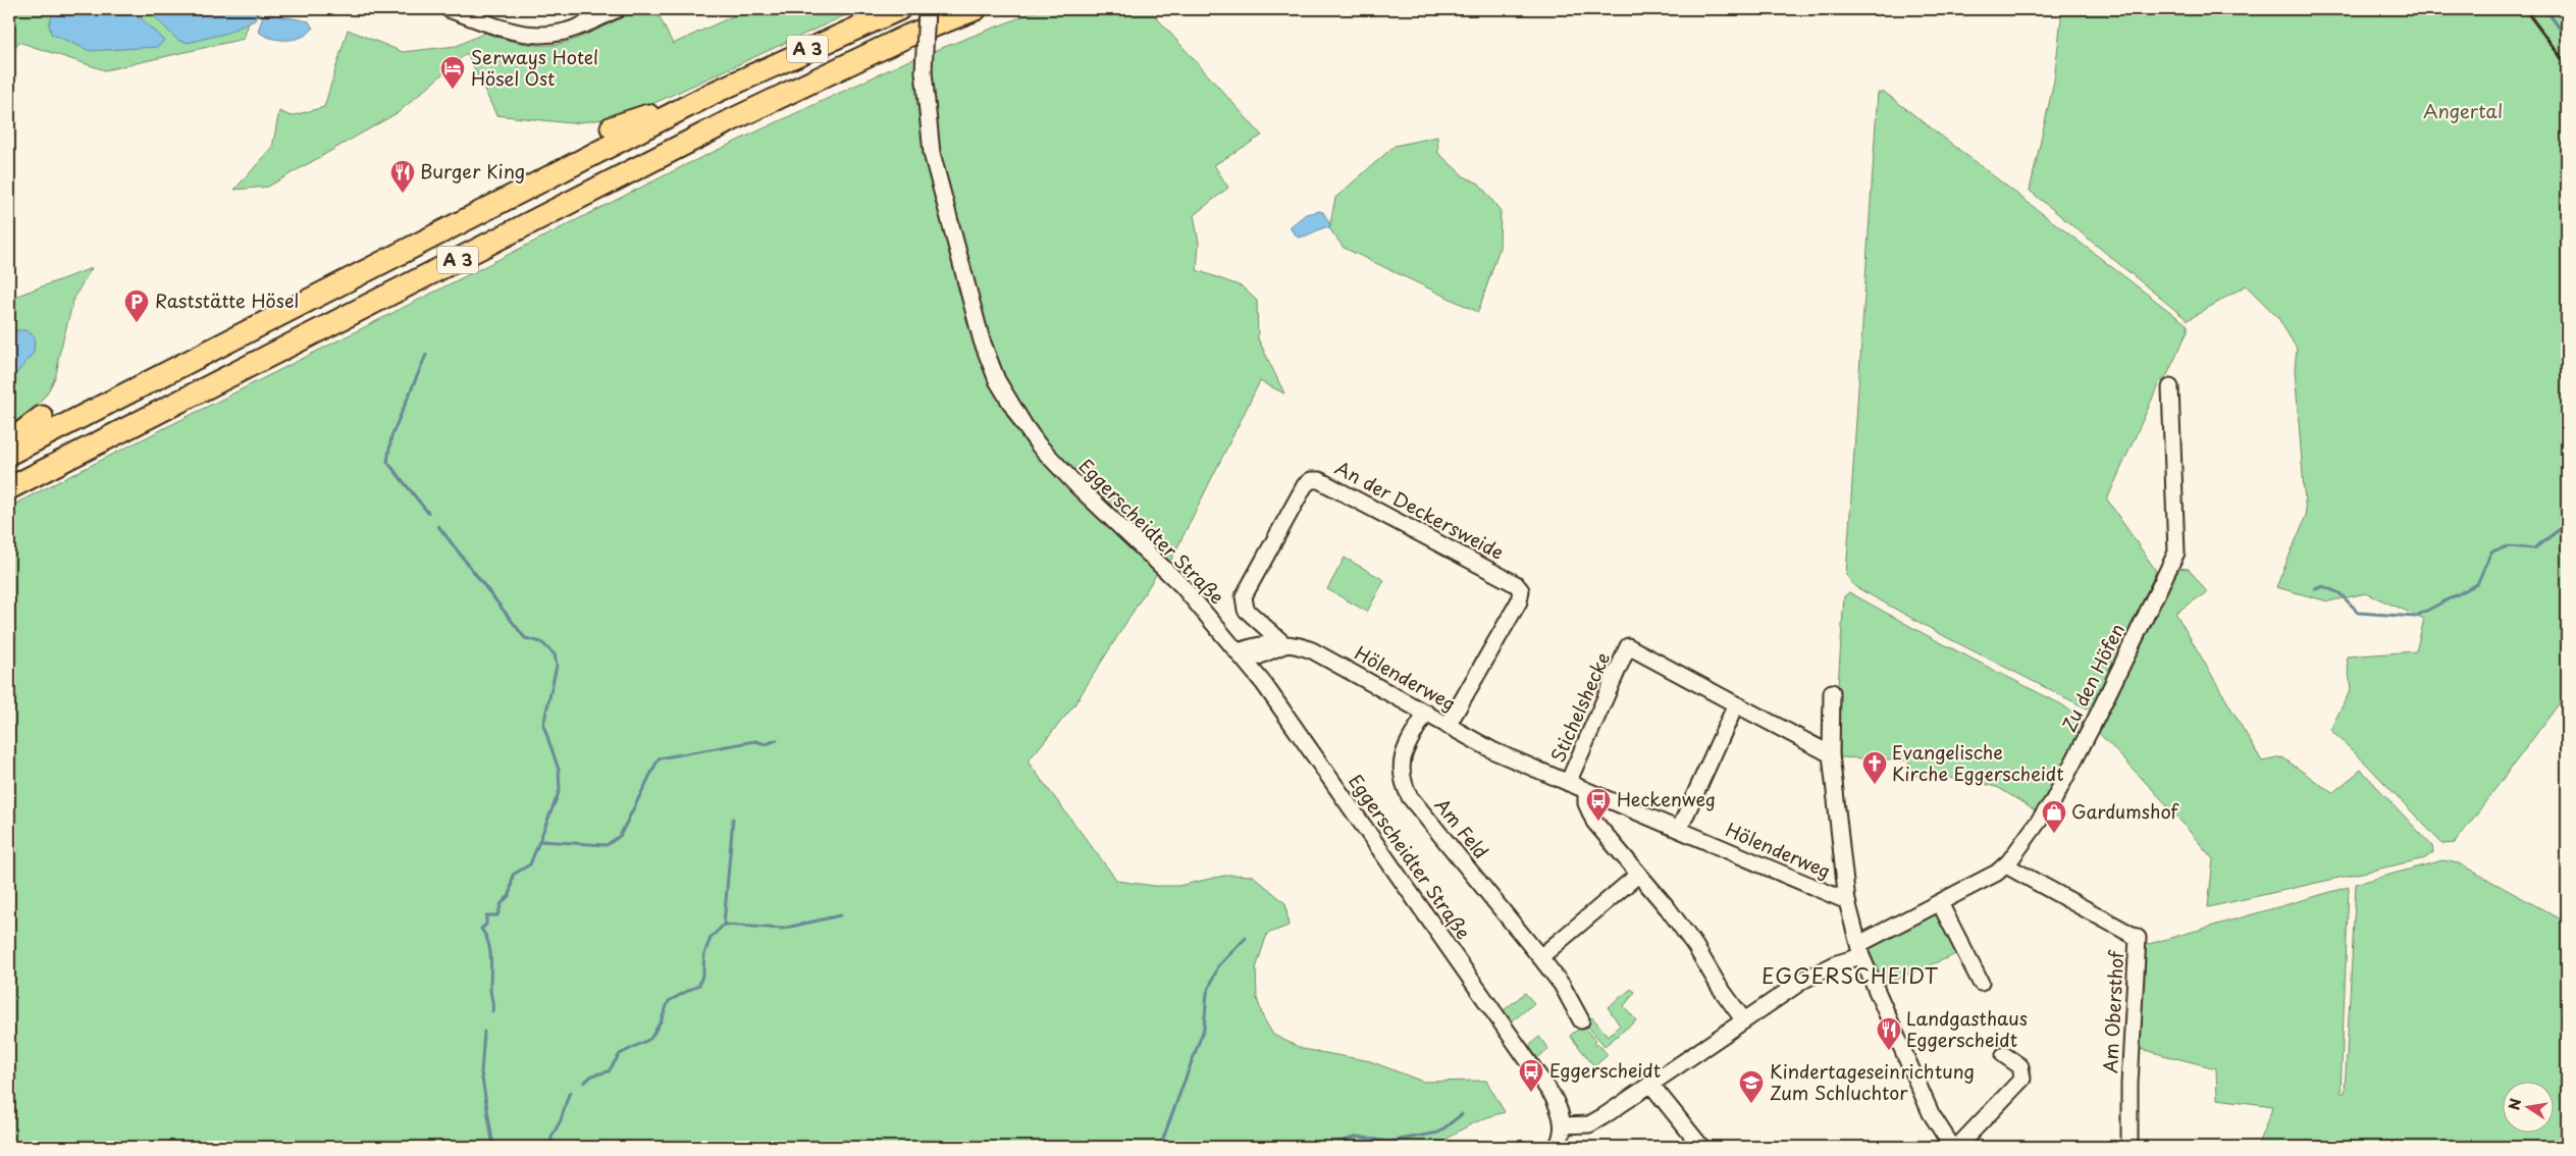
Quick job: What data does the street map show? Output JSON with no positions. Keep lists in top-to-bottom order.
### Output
{
  "streets": {
    "highway": ["A 3"],
    "street": [
      "An der Deckersweide",
      "Eggerscheidter Straße",
      "Zu den Höfen",
      "Hölenderweg",
      "Stichelshecke",
      "Am Feld",
      "Am Obersthof"
    ]
  },
  "crossings": [
    ["An der Deckersweide", "Hölenderweg"],
    ["Eggerscheidter Straße", "Zu den Höfen"],
    ["Eggerscheidter Straße", "Hölenderweg"],
    ["Zu den Höfen", "Am Obersthof"],
    ["Hölenderweg", "Stichelshecke"],
    ["Hölenderweg", "Am Feld"]
  ],
  "districts": ["EGGERSCHEIDT"],
  "parks": ["Angertal"],
  "places": {
    "hotel": ["Serways Hotel Hösel Ost"],
    "restaurant": ["Burger King", "Landgasthaus Eggerscheidt"],
    "parking": ["Raststätte Hösel"],
    "church": ["Evangelische Kirche Eggerscheidt"],
    "bus stop": ["Heckenweg", "Eggerscheidt"],
    "shop": ["Gardumshof"],
    "school or university": ["Kindertageseinrichtung Zum Schluchtor"]
  },
  "north": "left"
}
